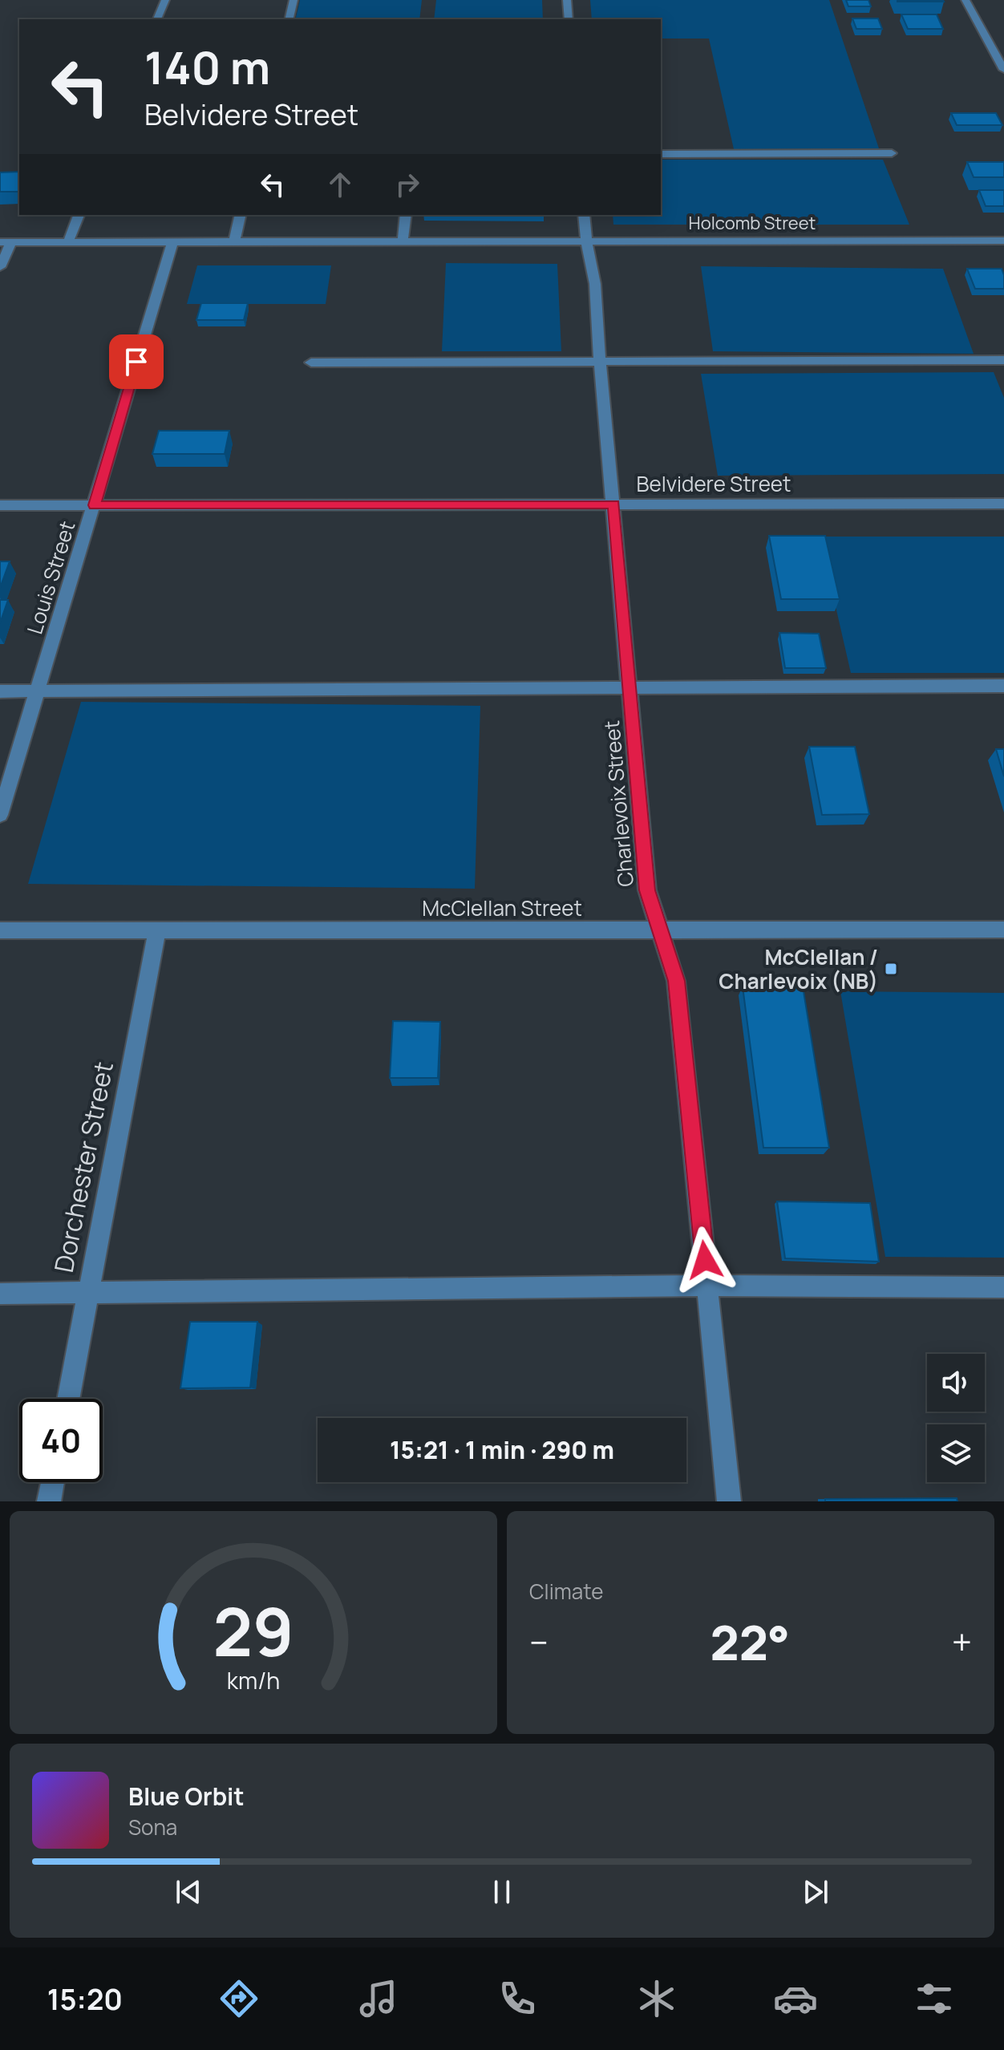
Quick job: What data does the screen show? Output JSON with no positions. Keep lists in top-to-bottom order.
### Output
{
  "streets": {
    "street": [
      "Holcomb Street",
      "Belvidere Street",
      "Louis Street",
      "Charlevoix Street",
      "McClellan Street",
      "Dorchester Street"
    ]
  },
  "crossings": [
    ["Holcomb Street", "Louis Street"],
    ["Holcomb Street", "Charlevoix Street"],
    ["Belvidere Street", "Louis Street"],
    ["Belvidere Street", "Charlevoix Street"],
    ["Charlevoix Street", "McClellan Street"],
    ["McClellan Street", "Dorchester Street"]
  ],
  "places": {
    "transit": ["McClellan / Charlevoix (NB)"]
  },
  "page": {
    "turn": ["140 m", "Belvidere Street"],
    "limit": "40",
    "trip": "15:21 · 1 min · 290 m",
    "tile": "Climate",
    "heat": ["−", "22°", "+"],
    "song": ["Blue Orbit", "Sona"],
    "tabs": "15:20",
    "gauge": ["29", "km/h"]
  }
}
